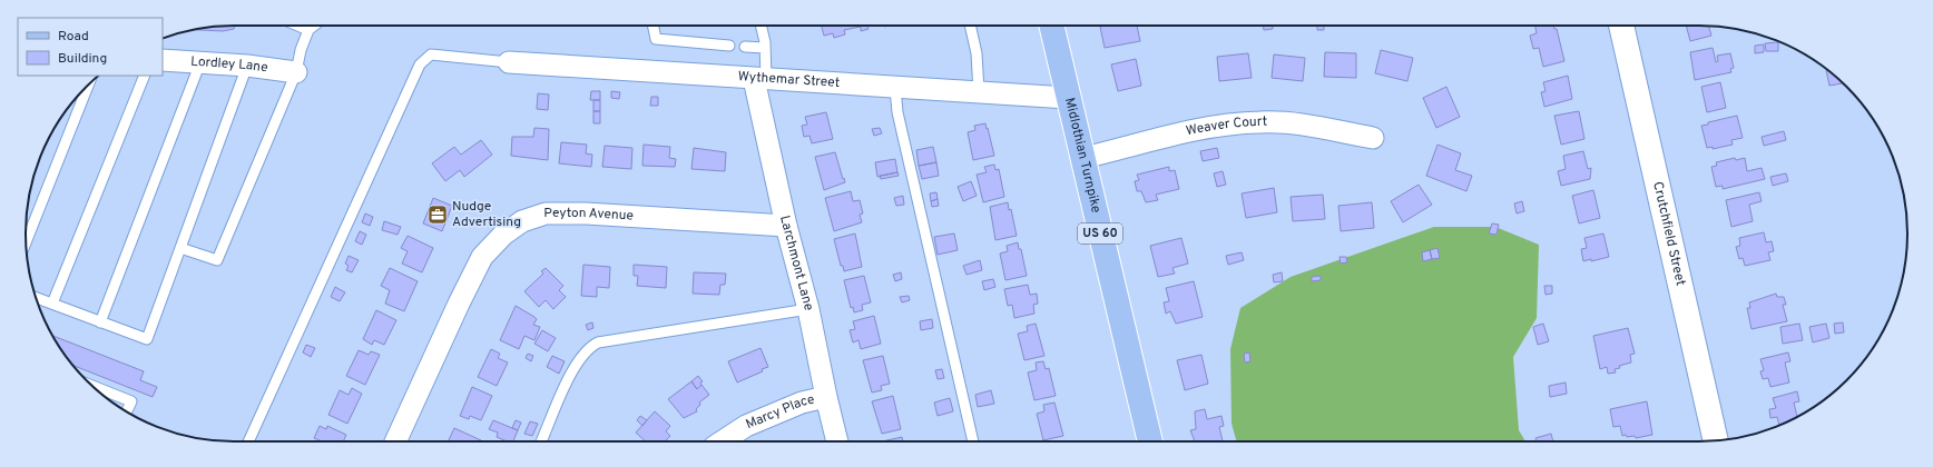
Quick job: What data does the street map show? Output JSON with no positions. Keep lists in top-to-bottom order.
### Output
{
  "streets": {
    "main road": ["Midlothian Turnpike", "US 60"],
    "street": [
      "Lordley Lane",
      "Wythemar Street",
      "Weaver Court",
      "Peyton Avenue",
      "Crutchfield Street",
      "Larchmont Lane",
      "Marcy Place"
    ]
  },
  "crossings": [
    ["Wythemar Street", "Midlothian Turnpike"],
    ["Wythemar Street", "Larchmont Lane"],
    ["Weaver Court", "Midlothian Turnpike"],
    ["Peyton Avenue", "Larchmont Lane"],
    ["Larchmont Lane", "Marcy Place"]
  ],
  "places": {
    "office": ["Nudge Advertising"]
  },
  "legend": ["Road", "Building"]
}
